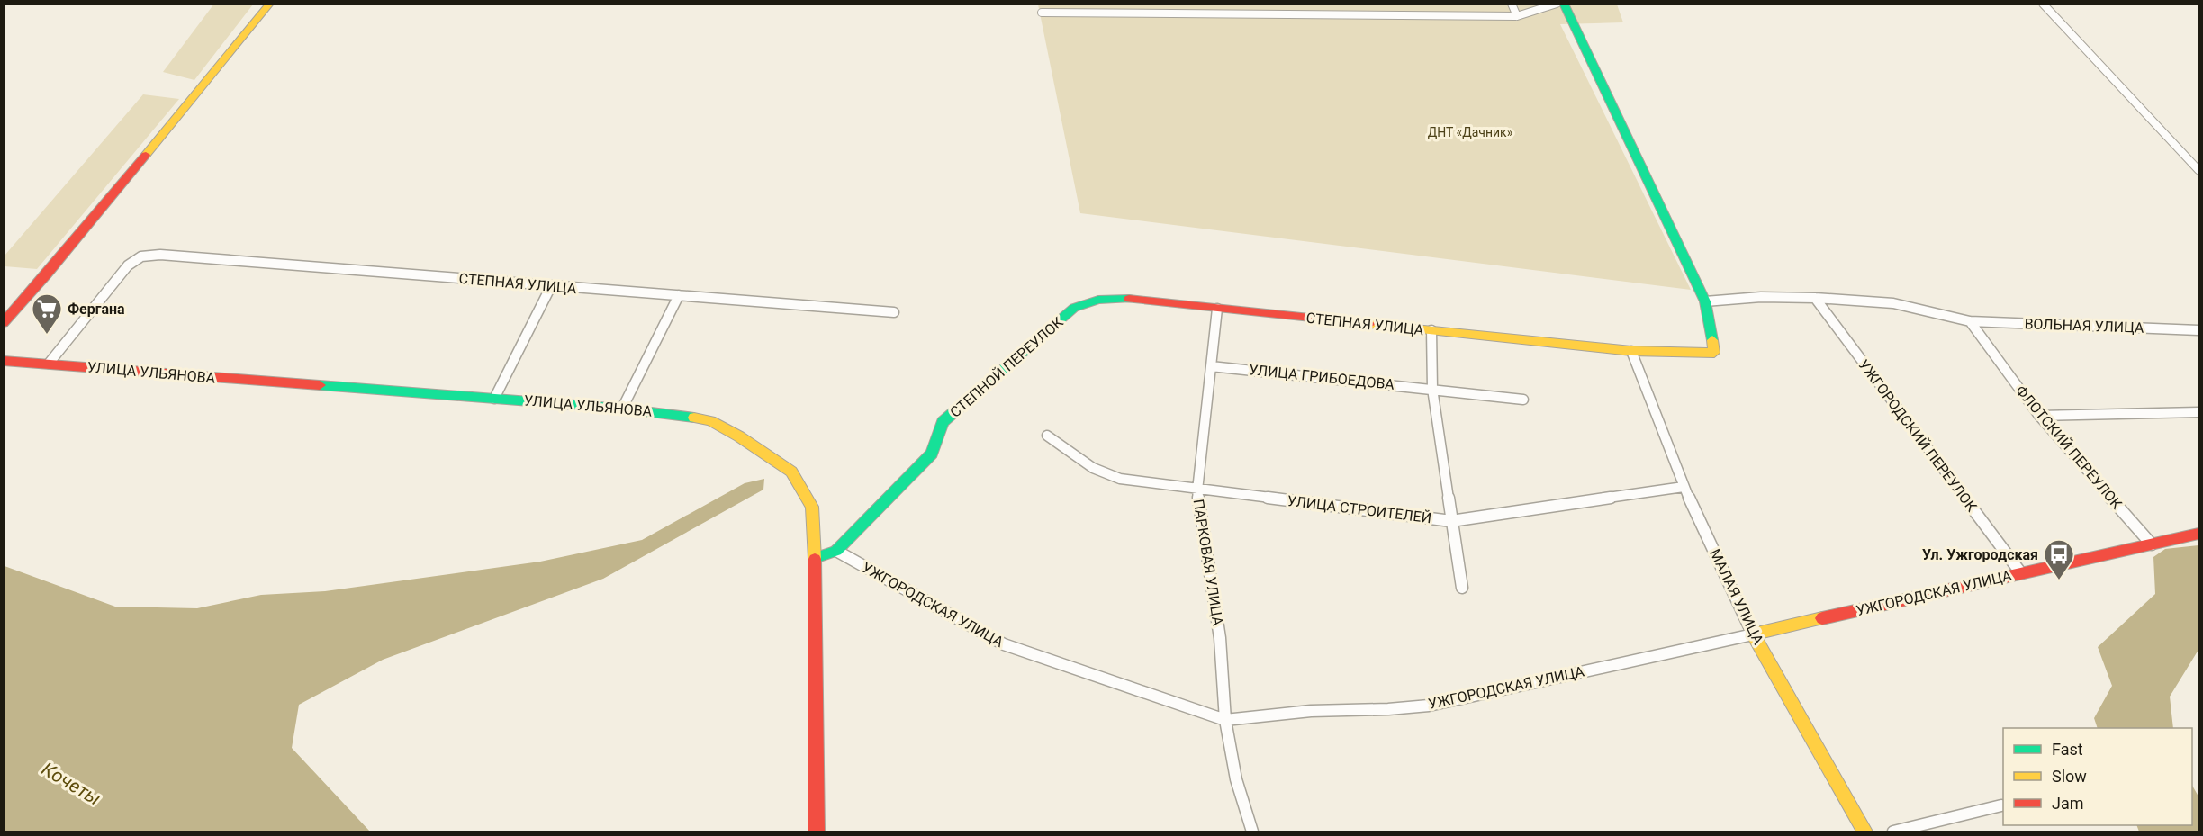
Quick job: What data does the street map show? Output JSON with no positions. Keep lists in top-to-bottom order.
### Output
{
  "streets": {
    "street": [
      "СТЕПНАЯ УЛИЦА",
      "ВОЛЬНАЯ УЛИЦА",
      "СТЕПНОЙ ПЕРЕУЛОК",
      "УЛИЦА УЛЬЯНОВА",
      "УЛИЦА ГРИБОЕДОВА",
      "УЖГОРОДСКИЙ ПЕРЕУЛОК",
      "ФЛОТСКИЙ ПЕРЕУЛОК",
      "УЛИЦА СТРОИТЕЛЕЙ",
      "ПАРКОВАЯ УЛИЦА",
      "УЖГОРОДСКАЯ УЛИЦА",
      "МАЛАЯ УЛИЦА"
    ]
  },
  "crossings": [
    ["СТЕПНАЯ УЛИЦА", "ВОЛЬНАЯ УЛИЦА"],
    ["СТЕПНАЯ УЛИЦА", "СТЕПНОЙ ПЕРЕУЛОК"],
    ["СТЕПНАЯ УЛИЦА", "УЛИЦА УЛЬЯНОВА"],
    ["СТЕПНАЯ УЛИЦА", "ПАРКОВАЯ УЛИЦА"],
    ["СТЕПНАЯ УЛИЦА", "МАЛАЯ УЛИЦА"],
    ["ВОЛЬНАЯ УЛИЦА", "УЖГОРОДСКИЙ ПЕРЕУЛОК"],
    ["ВОЛЬНАЯ УЛИЦА", "ФЛОТСКИЙ ПЕРЕУЛОК"],
    ["СТЕПНОЙ ПЕРЕУЛОК", "УЛИЦА УЛЬЯНОВА"],
    ["СТЕПНОЙ ПЕРЕУЛОК", "УЖГОРОДСКАЯ УЛИЦА"],
    ["УЛИЦА ГРИБОЕДОВА", "ПАРКОВАЯ УЛИЦА"],
    ["УЖГОРОДСКИЙ ПЕРЕУЛОК", "УЖГОРОДСКАЯ УЛИЦА"],
    ["ФЛОТСКИЙ ПЕРЕУЛОК", "УЖГОРОДСКАЯ УЛИЦА"],
    ["УЛИЦА СТРОИТЕЛЕЙ", "ПАРКОВАЯ УЛИЦА"],
    ["УЛИЦА СТРОИТЕЛЕЙ", "МАЛАЯ УЛИЦА"],
    ["ПАРКОВАЯ УЛИЦА", "УЖГОРОДСКАЯ УЛИЦА"],
    ["УЖГОРОДСКАЯ УЛИЦА", "МАЛАЯ УЛИЦА"]
  ],
  "water": ["Кочеты"],
  "parks": ["ДНТ «Дачник»"],
  "places": {
    "supermarket": ["Фергана"],
    "bus stop": ["Ул. Ужгородская"]
  },
  "legend": ["Fast", "Slow", "Jam"]
}
